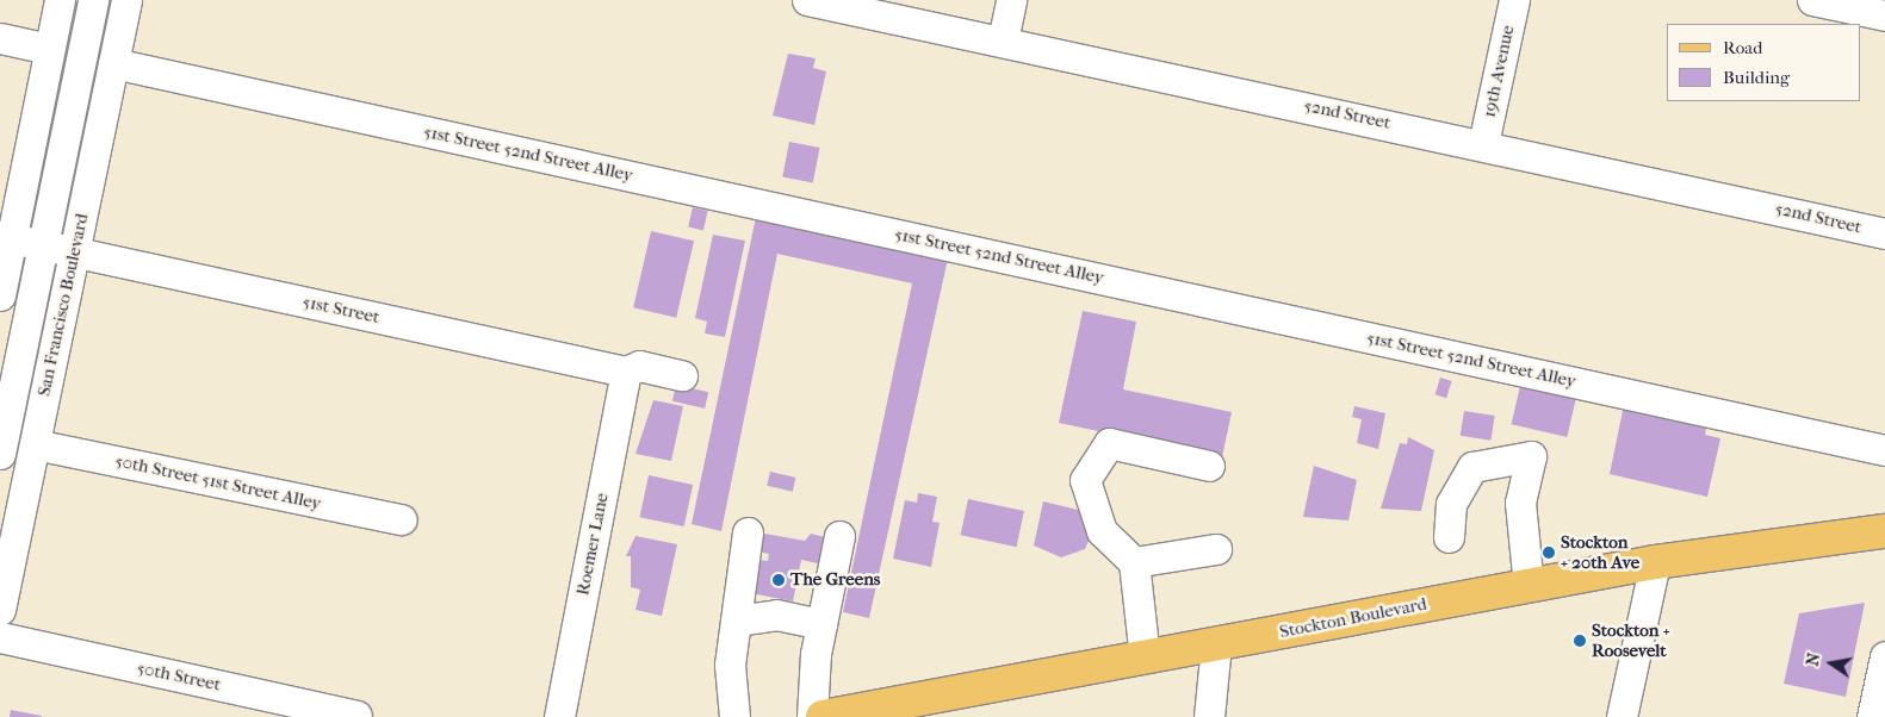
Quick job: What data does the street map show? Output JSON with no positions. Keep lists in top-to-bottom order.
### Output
{
  "streets": {
    "main road": ["Stockton Boulevard"],
    "street": [
      "19th Avenue",
      "52nd Street",
      "51st Street 52nd Street Alley",
      "San Francisco Boulevard",
      "51st Street",
      "50th Street 51st Street Alley",
      "Roemer Lane",
      "50th Street"
    ]
  },
  "crossings": [
    ["19th Avenue", "52nd Street"],
    ["51st Street 52nd Street Alley", "San Francisco Boulevard"],
    ["San Francisco Boulevard", "51st Street"],
    ["San Francisco Boulevard", "50th Street 51st Street Alley"],
    ["51st Street", "Roemer Lane"]
  ],
  "places": ["Stockton + 20th Ave", "The Greens", "Stockton + Roosevelt"],
  "legend": ["Road", "Building"],
  "north": "left"
}
